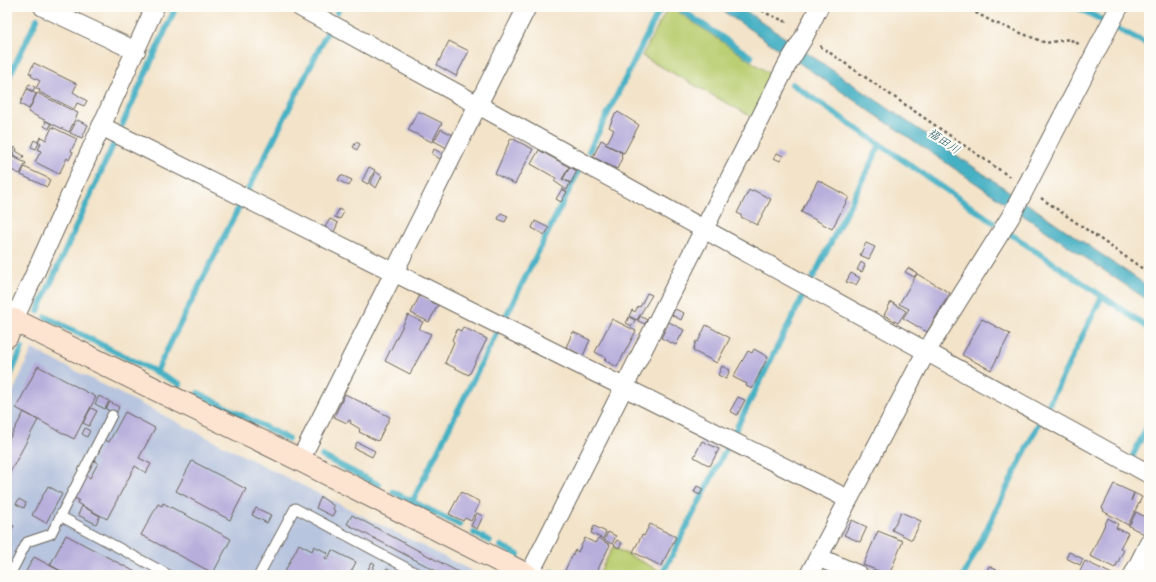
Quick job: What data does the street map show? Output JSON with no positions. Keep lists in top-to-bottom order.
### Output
{
  "water": ["福田川"]
}
